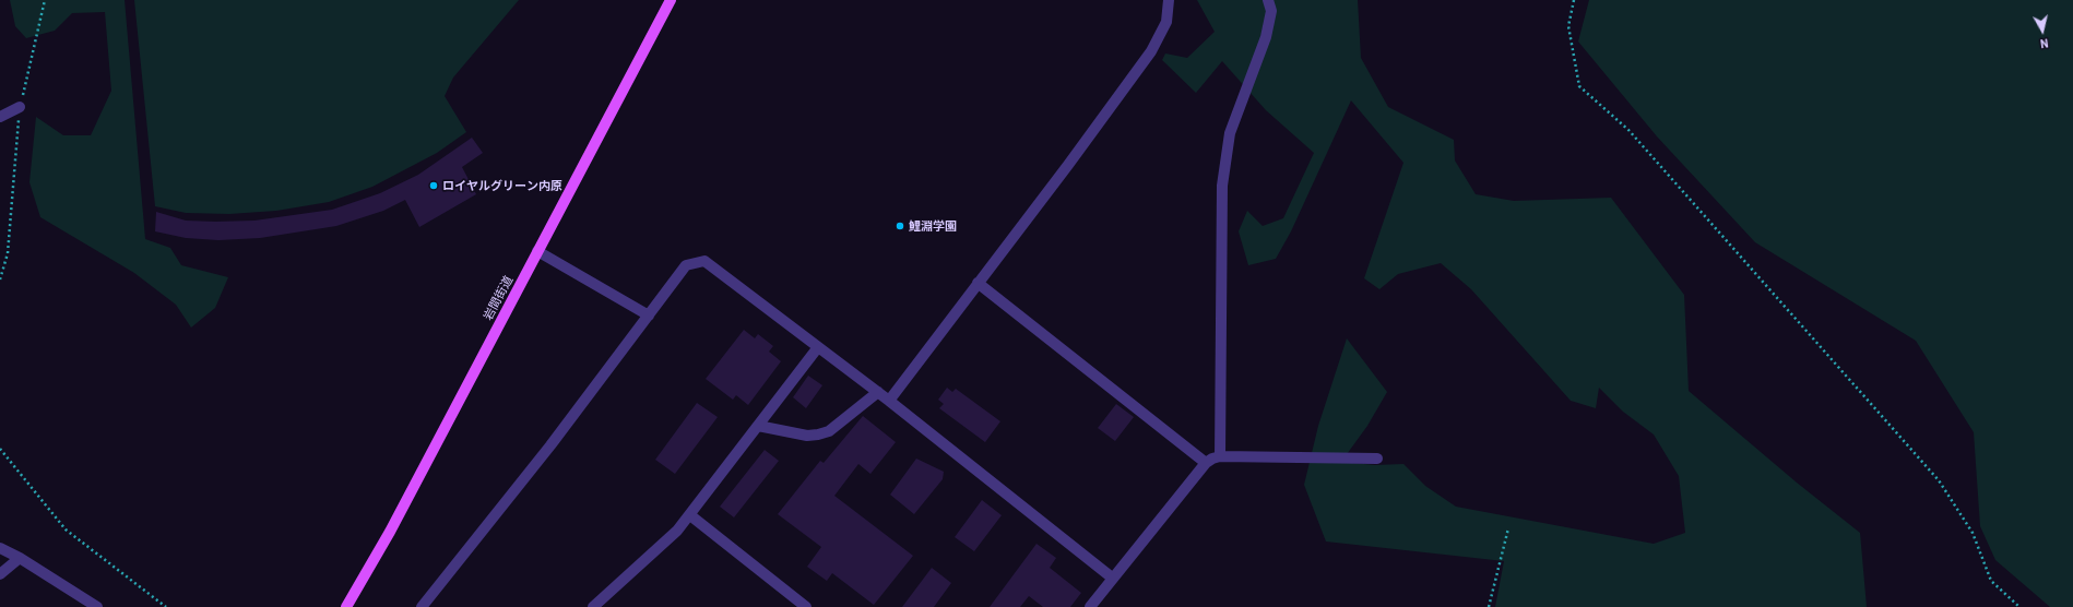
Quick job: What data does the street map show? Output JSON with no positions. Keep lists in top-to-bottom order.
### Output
{
  "streets": {
    "main road": ["岩間街道"]
  },
  "places": ["ロイヤルグリーン内原", "鯉淵学園"],
  "north": "bottom"
}
